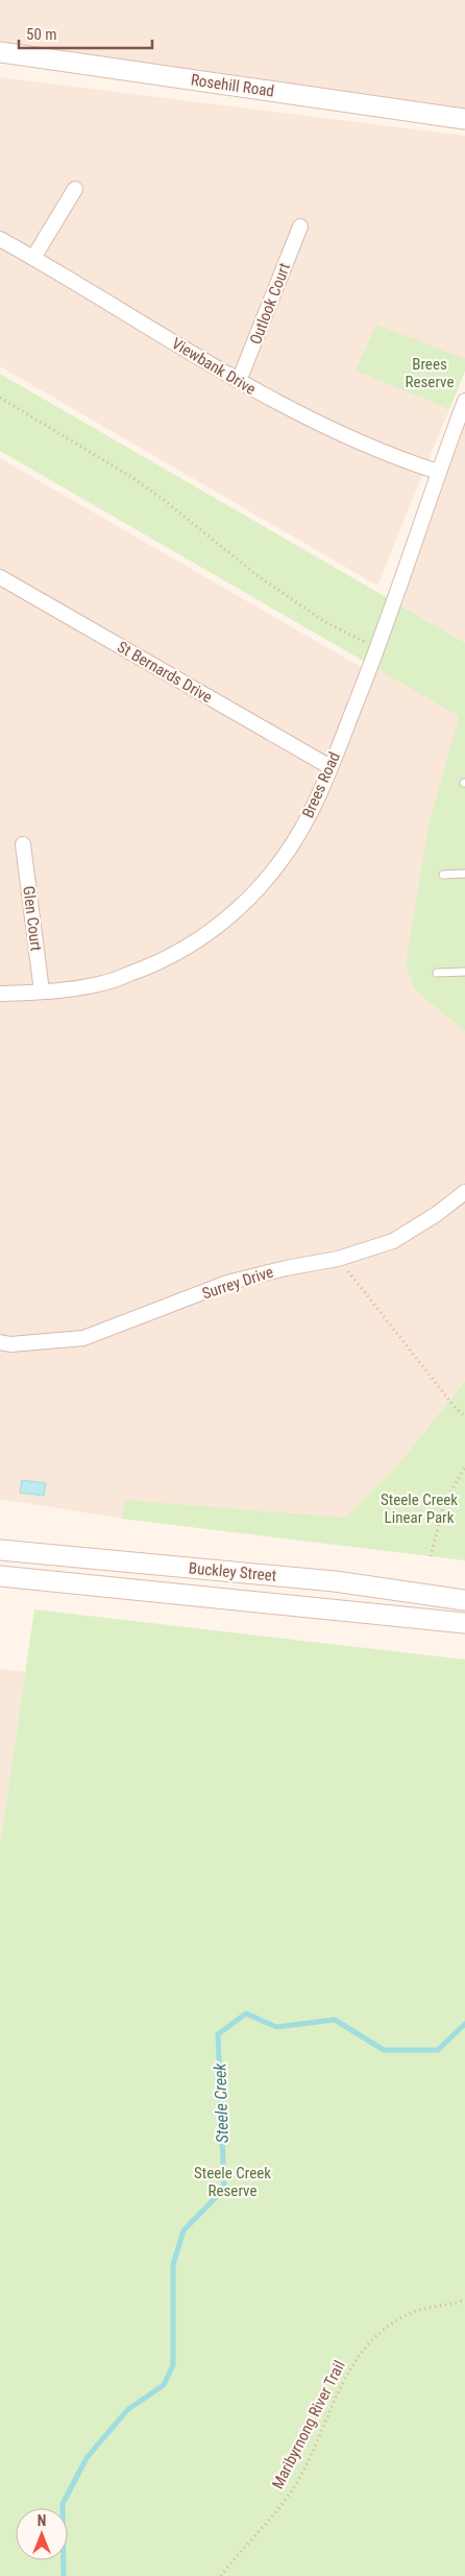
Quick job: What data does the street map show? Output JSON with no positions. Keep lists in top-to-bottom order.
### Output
{
  "streets": {
    "main road": ["Rosehill Road", "Buckley Street"],
    "street": [
      "Outlook Court",
      "Viewbank Drive",
      "St Bernards Drive",
      "Brees Road",
      "Glen Court",
      "Surrey Drive"
    ],
    "path": ["Maribyrnong River Trail"]
  },
  "crossings": [
    ["Outlook Court", "Viewbank Drive"],
    ["Viewbank Drive", "Brees Road"],
    ["St Bernards Drive", "Brees Road"],
    ["Brees Road", "Glen Court"]
  ],
  "water": ["Steele Creek"],
  "parks": ["Brees Reserve", "Steele Creek Linear Park", "Steele Creek Reserve"],
  "scale_bar": "50 m",
  "north": "top"
}
